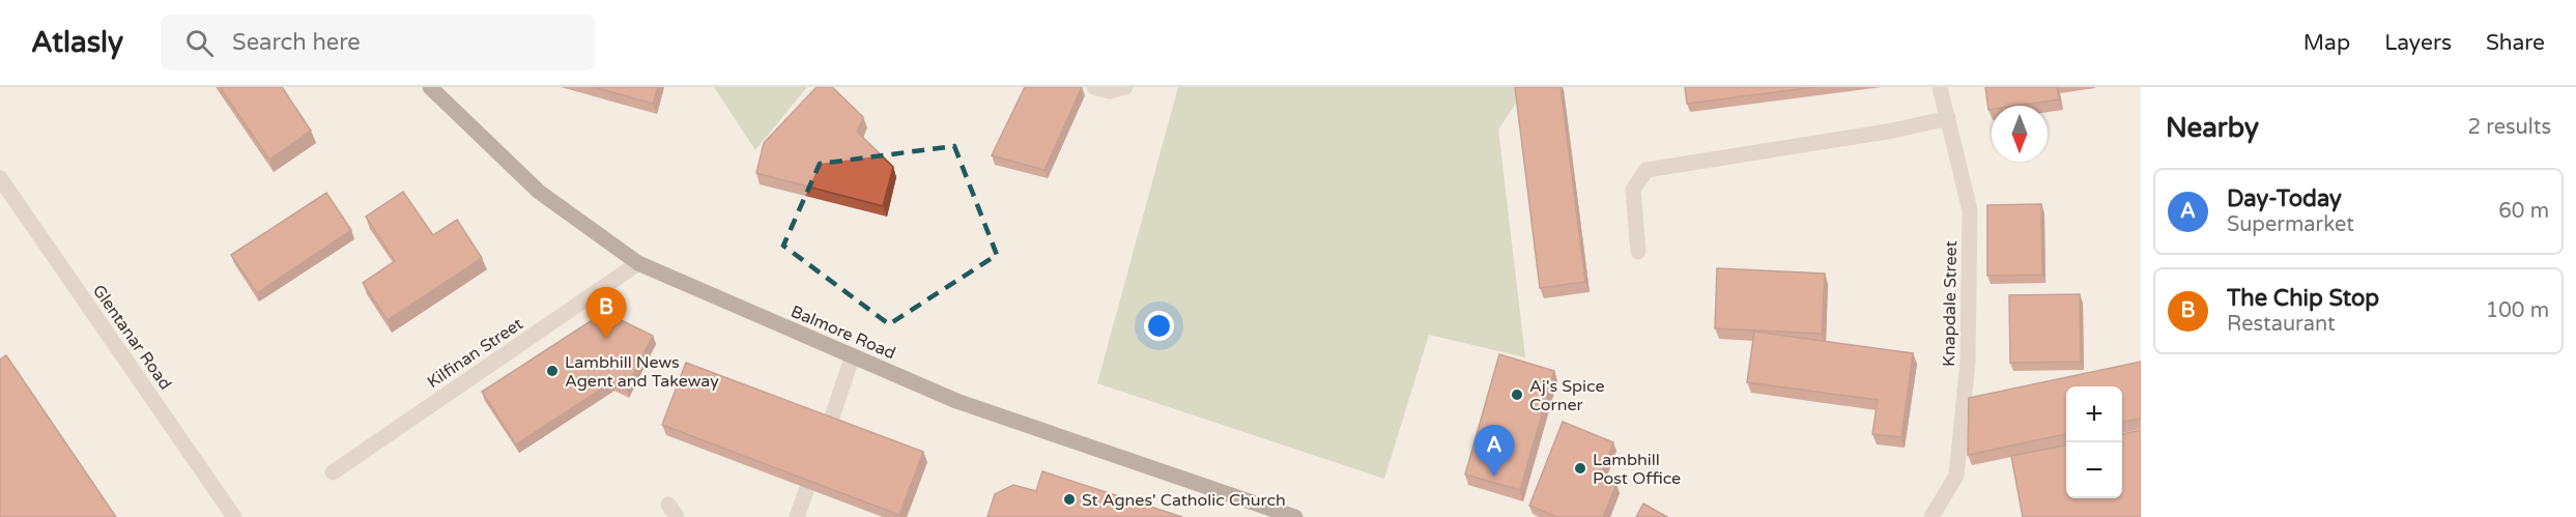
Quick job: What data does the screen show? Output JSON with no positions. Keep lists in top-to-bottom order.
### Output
{
  "streets": {
    "main road": ["Balmore Road"],
    "street": ["Knapdale Street", "Glentanar Road", "Kilfinan Street"]
  },
  "crossings": [
    ["Balmore Road", "Kilfinan Street"]
  ],
  "places": [
    "Lambhill News Agent and Takeway",
    "Aj's Spice Corner",
    "Lambhill Post Office",
    "St Agnes' Catholic Church"
  ],
  "north": "bottom",
  "page": {
    "header": "Atlasly",
    "search": "Search here",
    "nav": ["Map", "Layers", "Share"],
    "heading": ["Nearby", "2 results"],
    "list": [
      {
        "mark": "A",
        "name": "Day-Today",
        "note": "Supermarket",
        "value": "60 m"
      },
      {
        "mark": "B",
        "name": "The Chip Stop",
        "note": "Restaurant",
        "value": "100 m"
      }
    ],
    "pins": ["B", "A"],
    "map_buttons": ["+", "−"]
  }
}
